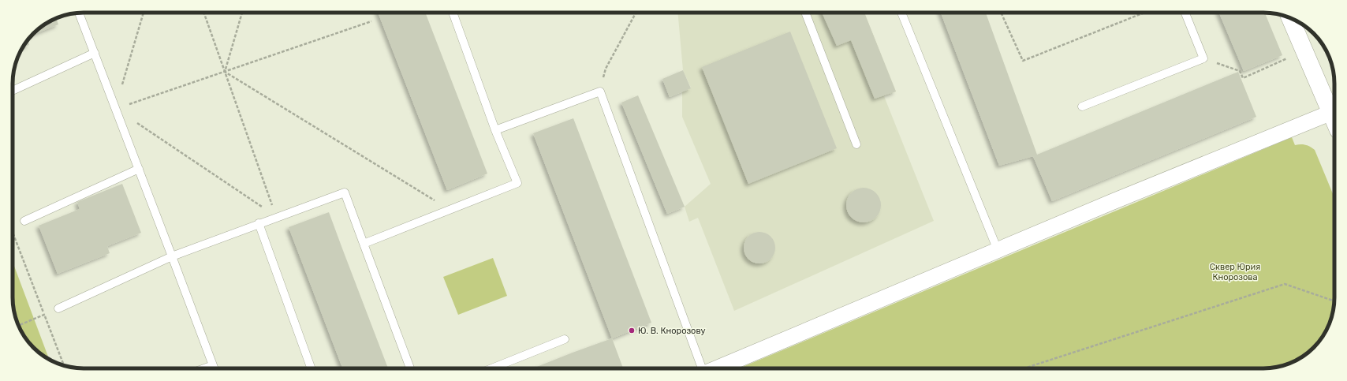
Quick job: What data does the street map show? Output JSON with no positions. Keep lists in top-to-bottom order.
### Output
{
  "parks": ["Сквер Юрия Кнорозова"],
  "places": ["Ю. В. Кнорозову"]
}
